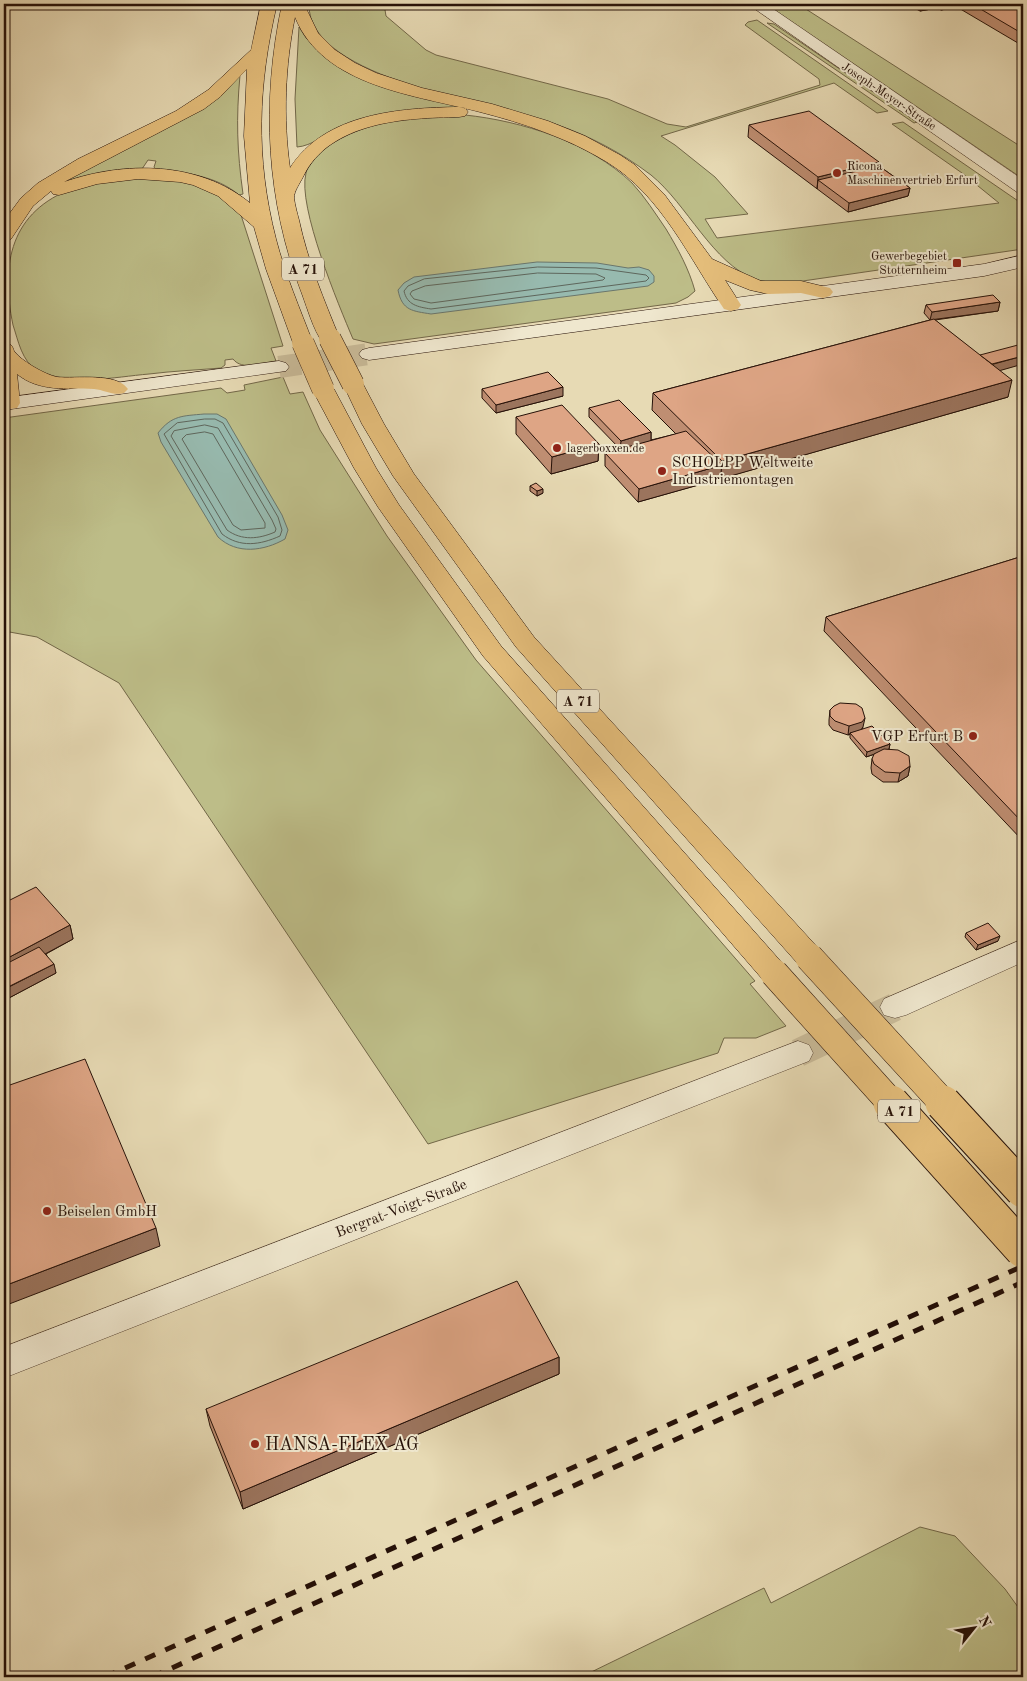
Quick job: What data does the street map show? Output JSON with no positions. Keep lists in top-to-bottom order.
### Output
{
  "streets": {
    "highway": ["A 71"],
    "street": ["Joseph-Meyer-Straße", "Bergrat-Voigt-Straße"]
  },
  "places": {
    "other": [
      "Ricona Maschinenvertrieb Erfurt",
      "lagerboxxen.de",
      "SCHOLPP Weltweite Industriemontagen",
      "VGP Erfurt B",
      "Beiselen GmbH",
      "HANSA-FLEX AG"
    ],
    "transit": ["Gewerbegebiet Stotternheim"]
  },
  "north": "top right"
}
